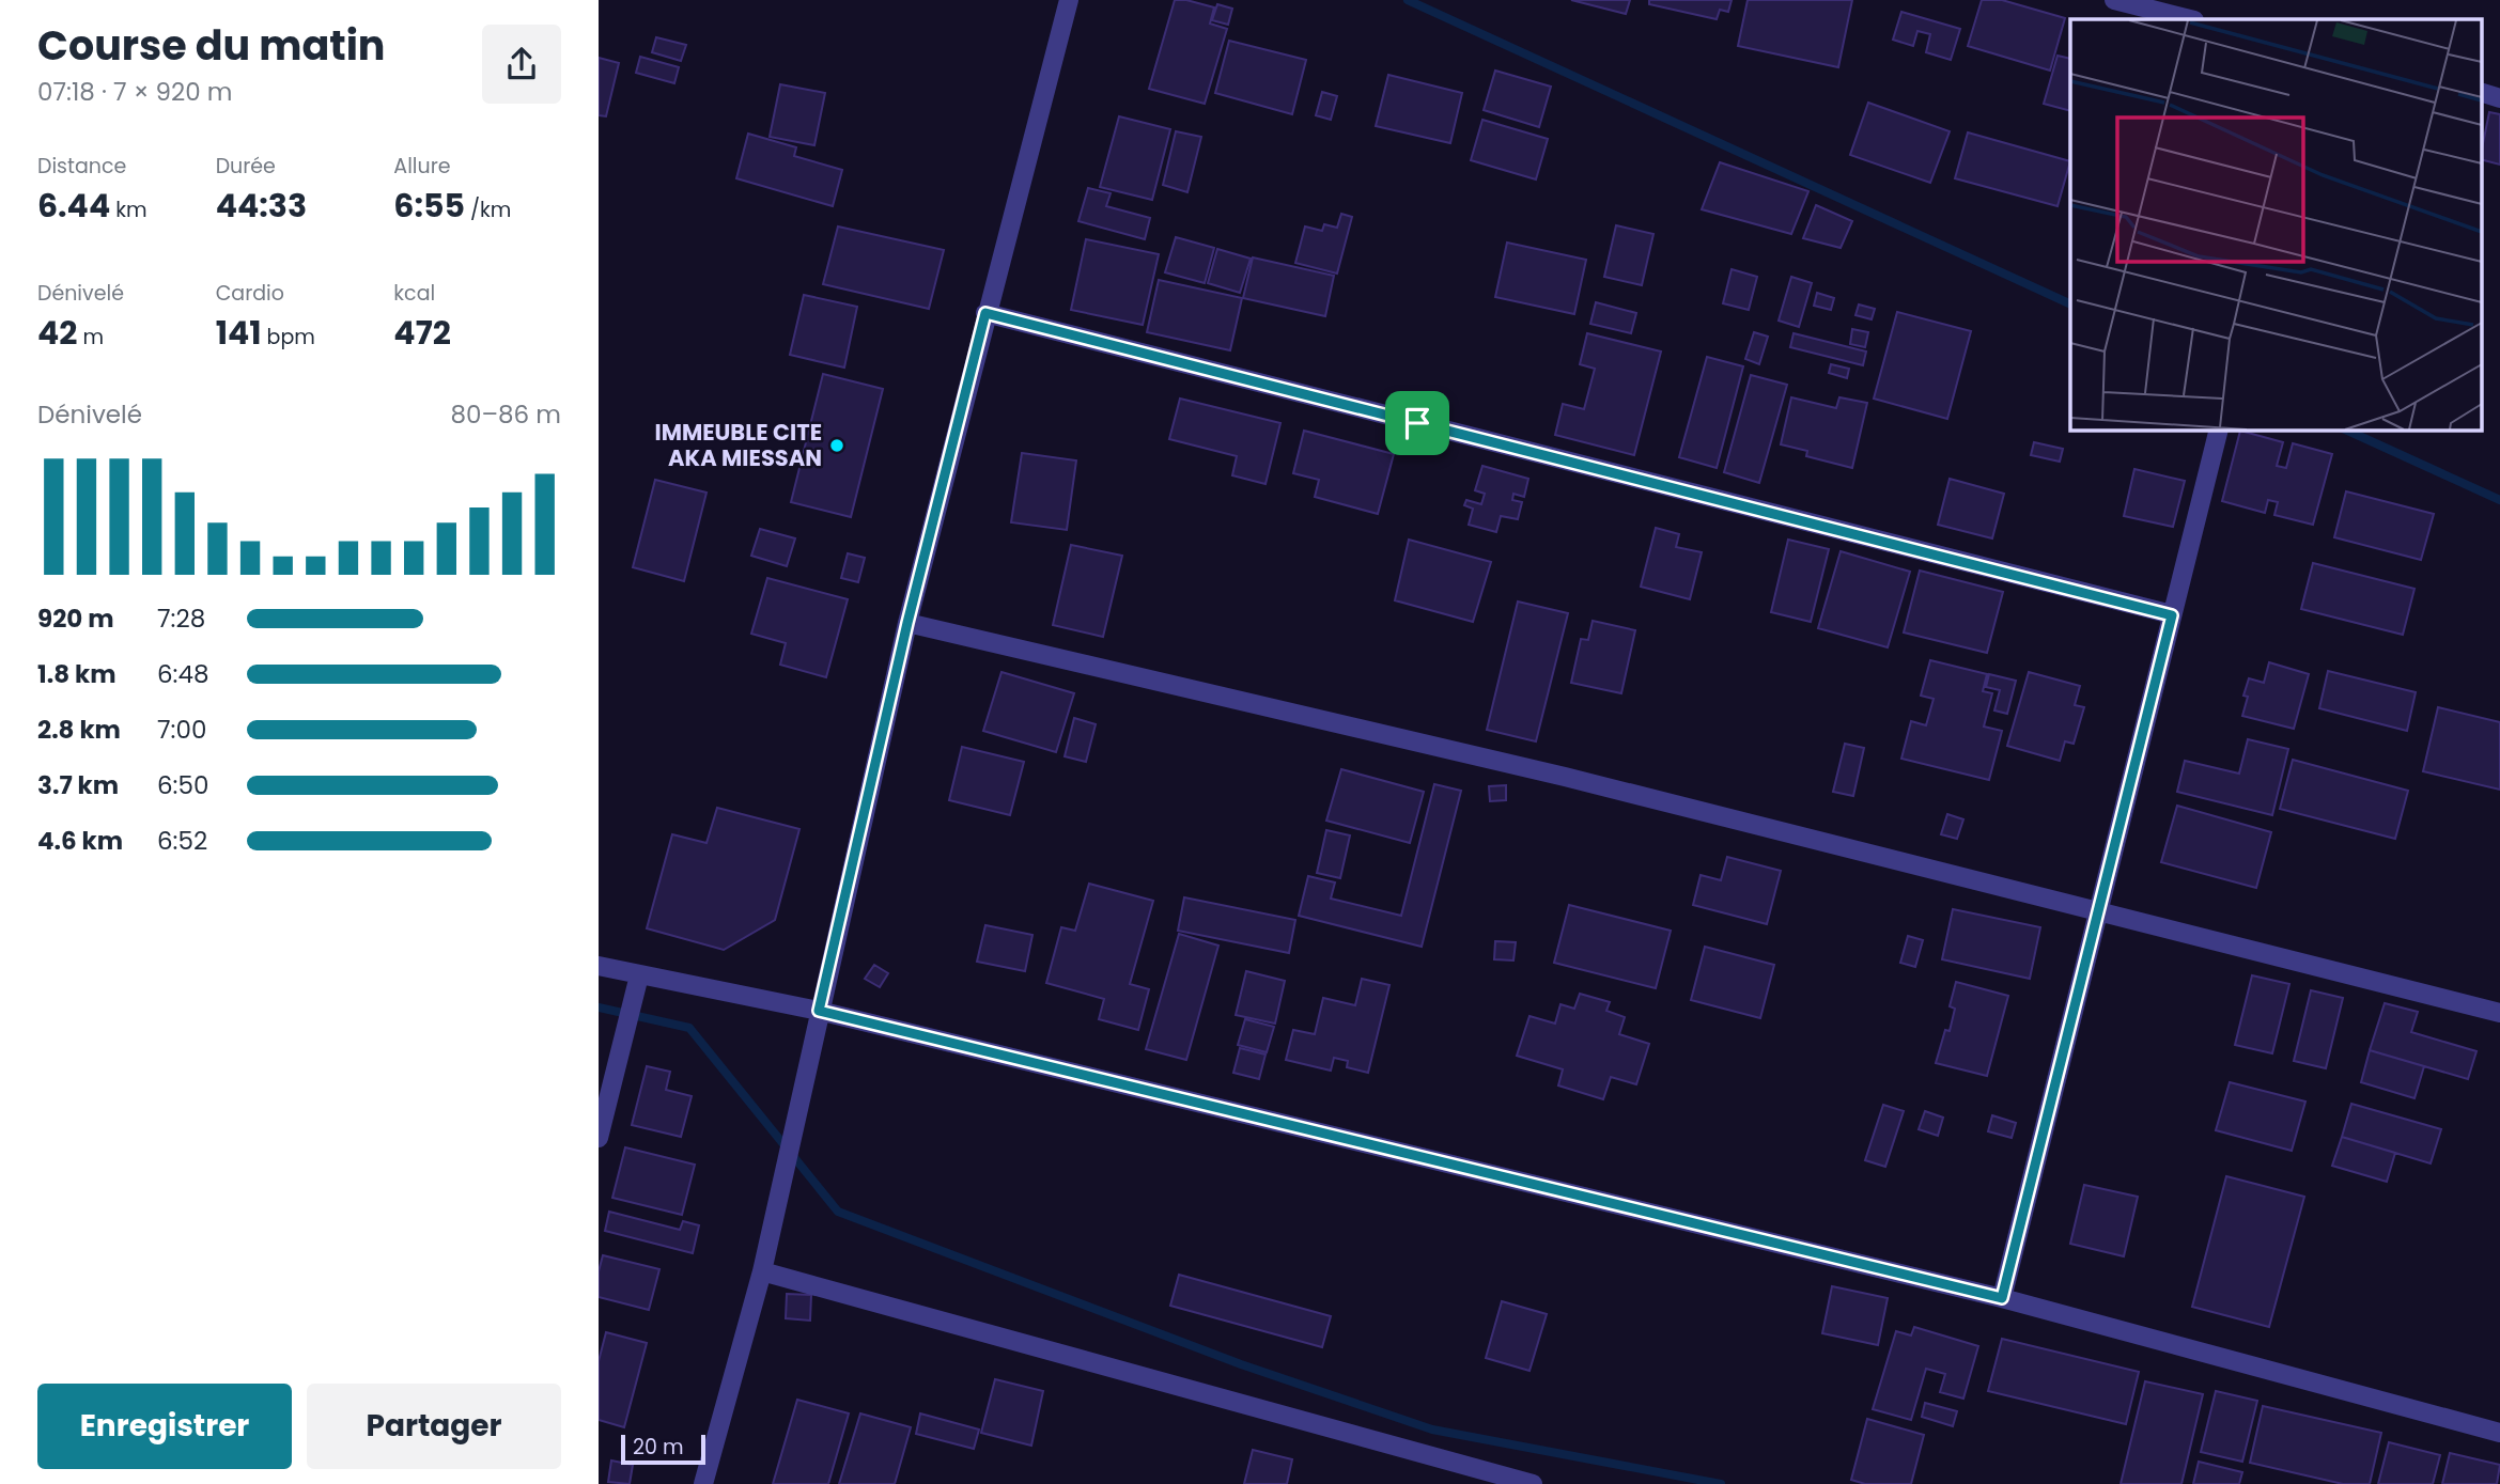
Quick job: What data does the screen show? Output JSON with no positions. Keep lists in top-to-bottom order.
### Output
{
  "places": ["IMMEUBLE CITE AKA MIESSAN"],
  "scale_bar": "20 m",
  "page": {
    "heading": ["Course du matin", "07:18 · 7 × 920 m"],
    "stats": [
      ["Distance", "6.44 km"],
      ["Durée", "44:33"],
      ["Allure", "6:55 /km"],
      ["Dénivelé", "42 m"],
      ["Cardio", "141 bpm"],
      ["kcal", "472"]
    ],
    "chart": ["Dénivelé", "80–86 m"],
    "list": [
      {
        "name": "920 m",
        "note": "7:28"
      },
      {
        "name": "1.8 km",
        "note": "6:48"
      },
      {
        "name": "2.8 km",
        "note": "7:00"
      },
      {
        "name": "3.7 km",
        "note": "6:50"
      },
      {
        "name": "4.6 km",
        "note": "6:52"
      }
    ],
    "buttons": ["Enregistrer", "Partager"],
    "scale": "20 m"
  }
}
